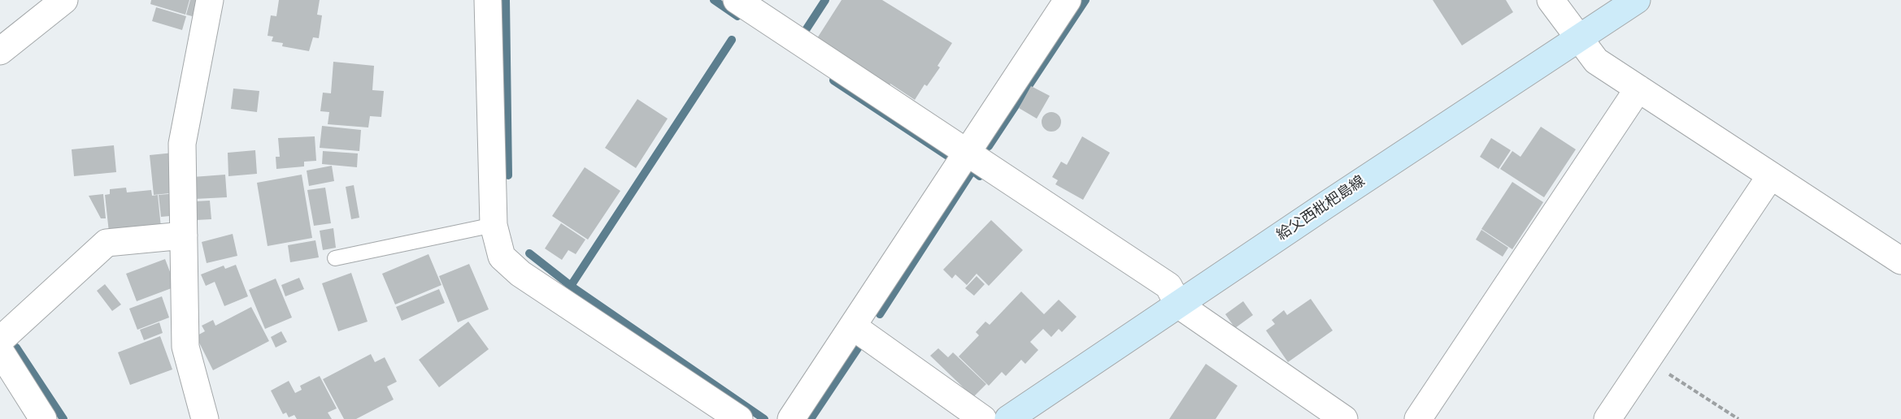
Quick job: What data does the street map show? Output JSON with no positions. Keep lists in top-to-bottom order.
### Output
{
  "streets": {
    "main road": ["給父西枇杷島線"]
  }
}
